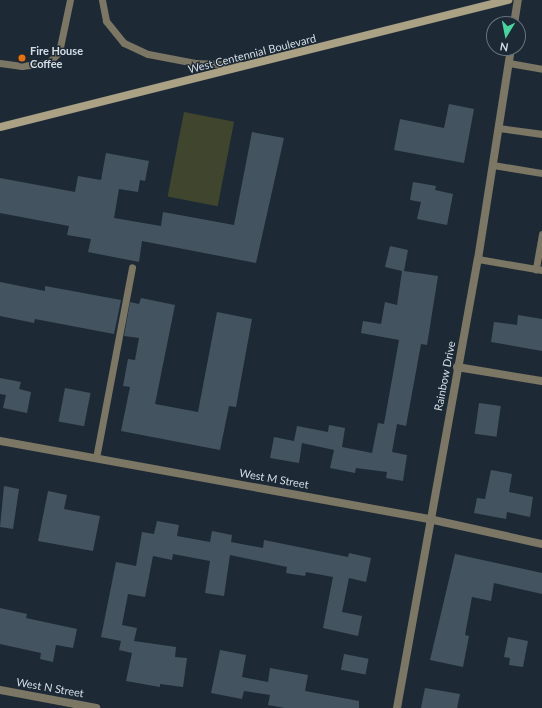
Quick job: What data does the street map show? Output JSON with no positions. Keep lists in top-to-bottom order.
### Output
{
  "streets": {
    "main road": ["West Centennial Boulevard"],
    "street": ["Rainbow Drive", "West M Street", "West N Street"]
  },
  "crossings": [
    ["Rainbow Drive", "West M Street"]
  ],
  "places": ["Fire House Coffee"],
  "north": "bottom"
}
